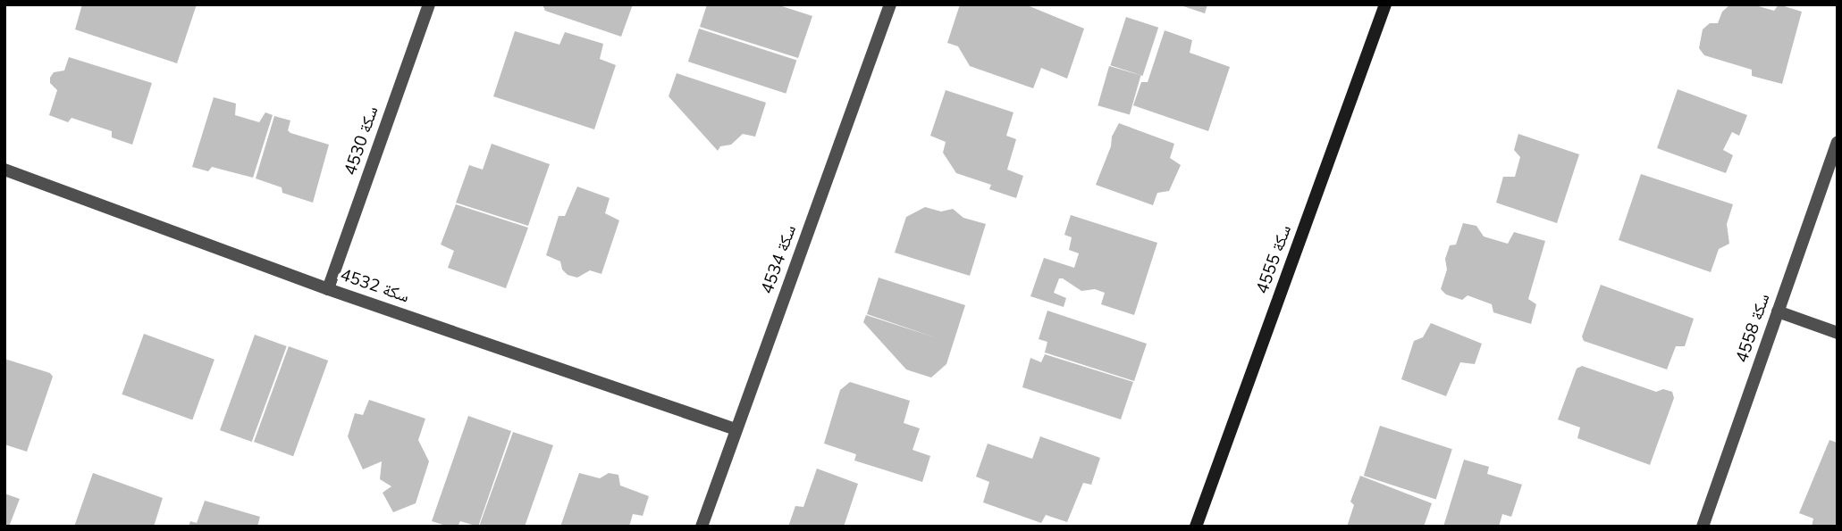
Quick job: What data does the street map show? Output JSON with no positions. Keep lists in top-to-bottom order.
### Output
{
  "streets": {
    "street": [
      "سكة 4530",
      "سكة 4534",
      "سكة 4555",
      "سكة 4532",
      "سكة 4558"
    ]
  },
  "crossings": [
    ["سكة 4530", "سكة 4532"],
    ["سكة 4534", "سكة 4532"]
  ]
}
